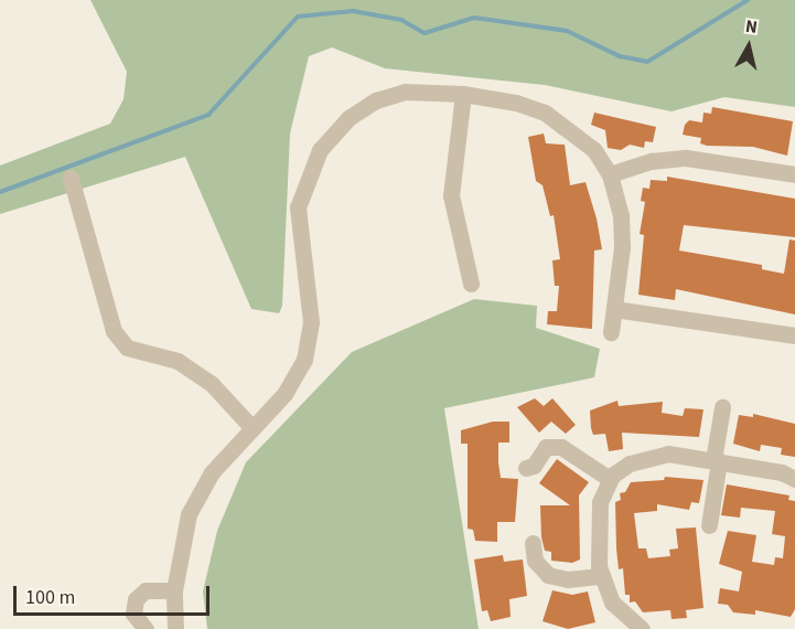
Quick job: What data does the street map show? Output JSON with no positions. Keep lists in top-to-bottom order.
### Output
{
  "scale_bar": "100 m",
  "north": "top"
}
